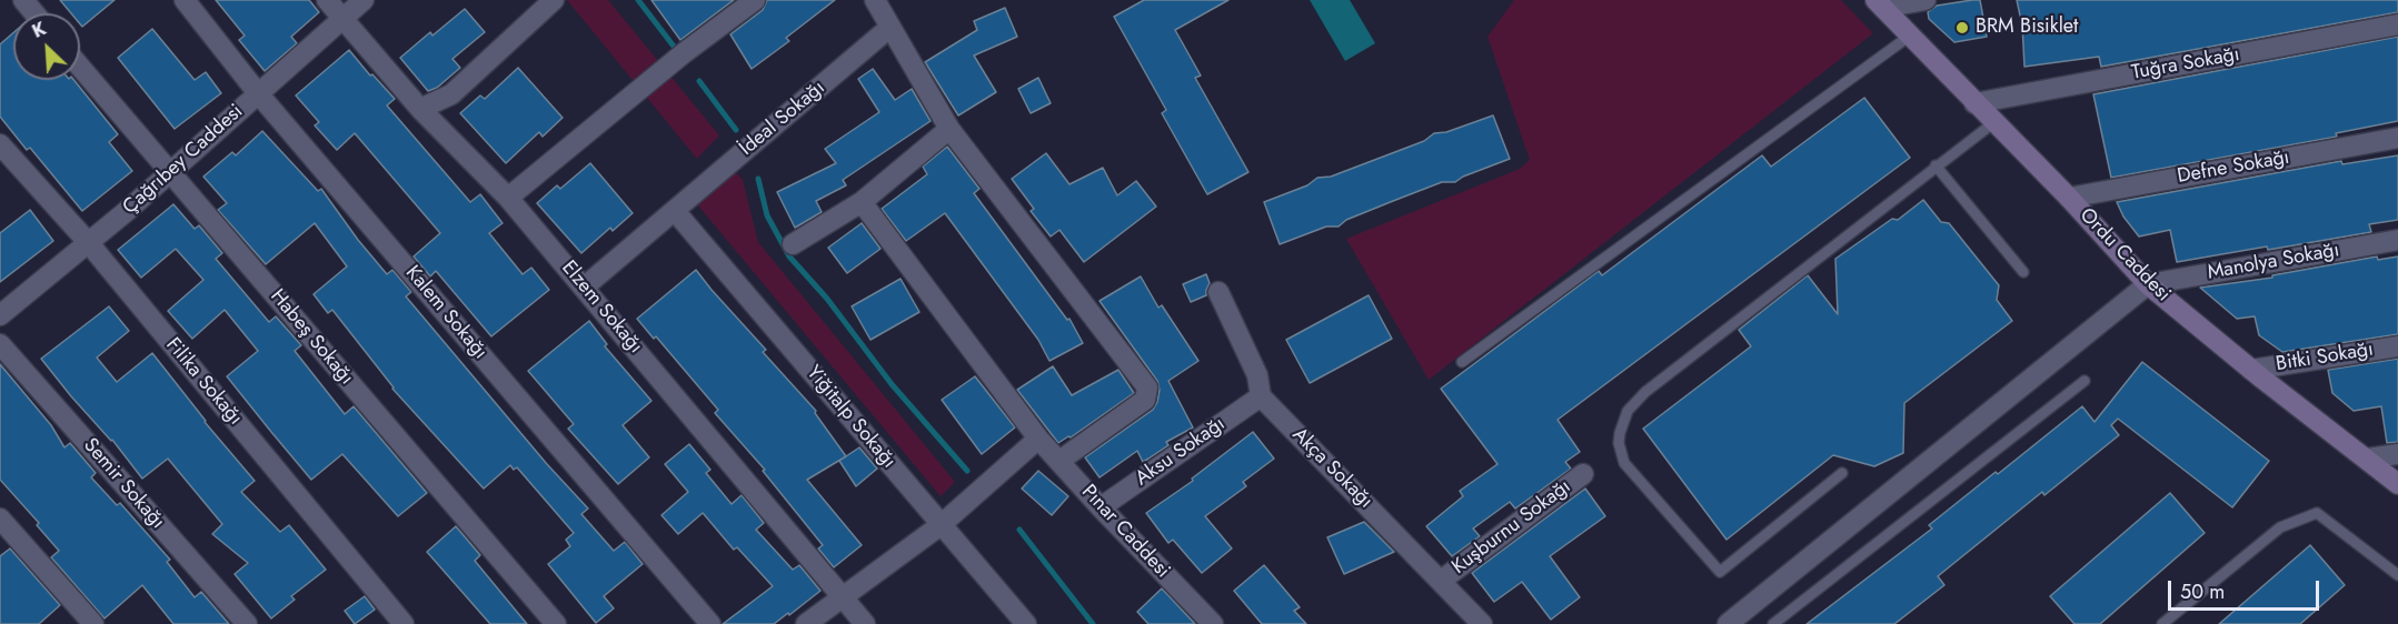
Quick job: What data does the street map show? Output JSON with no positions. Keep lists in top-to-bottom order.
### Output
{
  "streets": {
    "main road": ["Ordu Caddesi"],
    "street": [
      "Tuğra Sokağı",
      "İdeal Sokağı",
      "Çağrıbey Caddesi",
      "Defne Sokağı",
      "Manolya Sokağı",
      "Elzem Sokağı",
      "Kalem Sokağı",
      "Habeş Sokağı",
      "Bitki Sokağı",
      "Filika Sokağı",
      "Yiğitalp Sokağı",
      "Aksu Sokağı",
      "Akça Sokağı",
      "Semir Sokağı",
      "Kuşburnu Sokağı",
      "Pınar Caddesi"
    ]
  },
  "crossings": [
    ["Tuğra Sokağı", "Ordu Caddesi"],
    ["İdeal Sokağı", "Elzem Sokağı"],
    ["İdeal Sokağı", "Yiğitalp Sokağı"],
    ["Çağrıbey Caddesi", "Elzem Sokağı"],
    ["Çağrıbey Caddesi", "Kalem Sokağı"],
    ["Çağrıbey Caddesi", "Habeş Sokağı"],
    ["Çağrıbey Caddesi", "Filika Sokağı"],
    ["Defne Sokağı", "Ordu Caddesi"],
    ["Ordu Caddesi", "Manolya Sokağı"],
    ["Ordu Caddesi", "Bitki Sokağı"],
    ["Aksu Sokağı", "Akça Sokağı"],
    ["Aksu Sokağı", "Pınar Caddesi"],
    ["Akça Sokağı", "Kuşburnu Sokağı"]
  ],
  "places": ["BRM Bisiklet"],
  "scale_bar": "50 m",
  "north": "top left"
}
